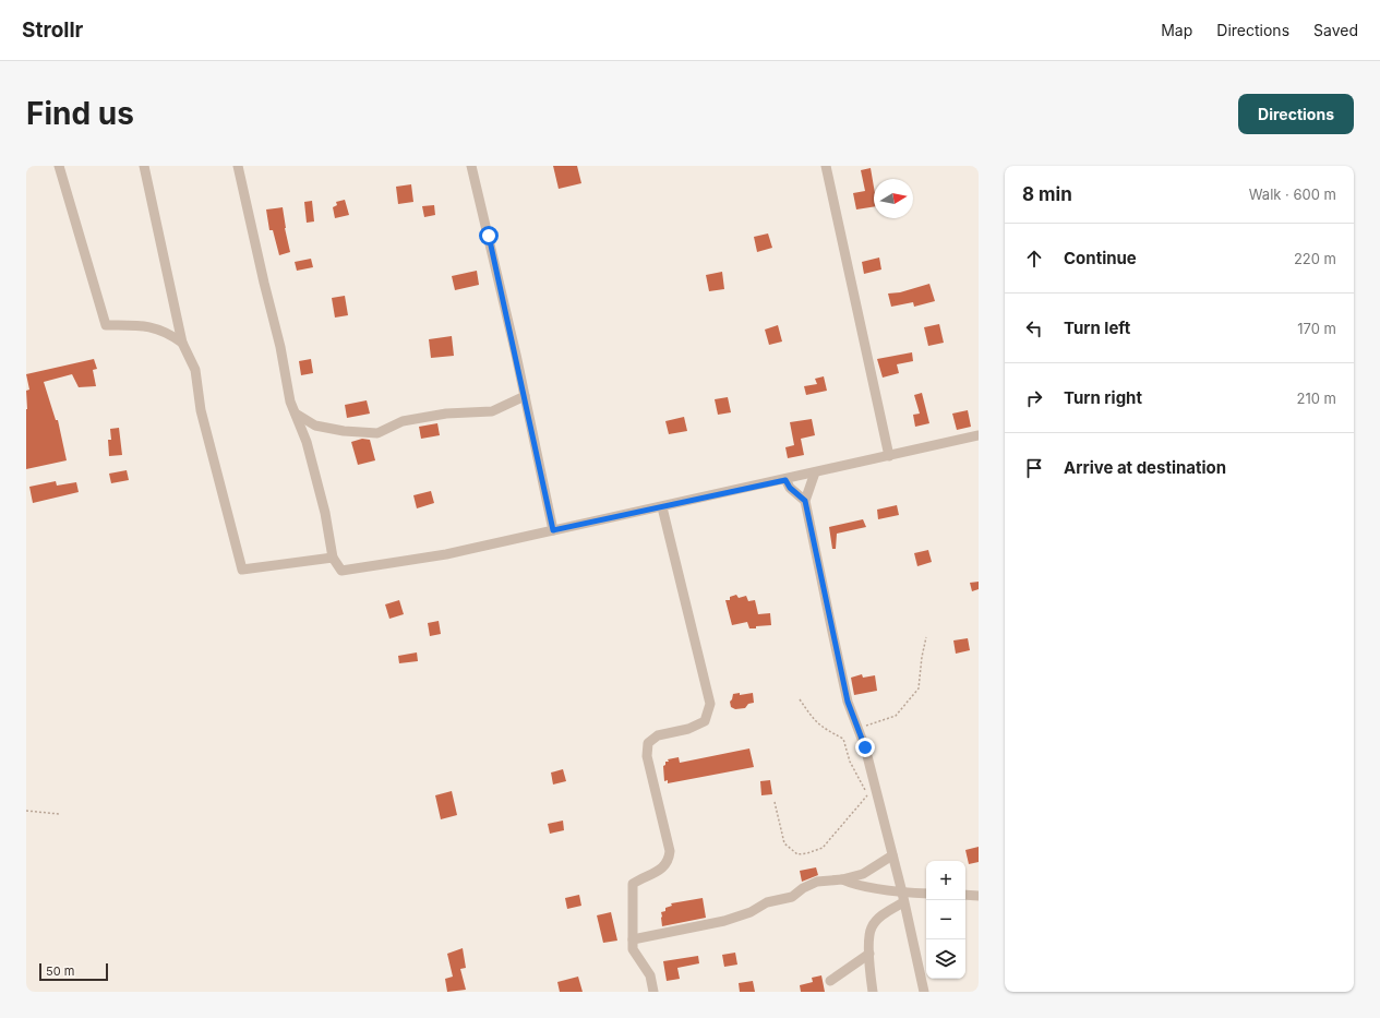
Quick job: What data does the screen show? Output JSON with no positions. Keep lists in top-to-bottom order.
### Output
{
  "scale_bar": "50 m",
  "north": "right",
  "page": {
    "header": "Strollr",
    "nav": ["Map", "Directions", "Saved"],
    "buttons": "Directions",
    "title": "Find us",
    "heading": ["8 min", "Walk · 600 m"],
    "list": [
      ["Continue", "220 m"],
      ["Turn left", "170 m"],
      ["Turn right", "210 m"],
      "Arrive at destination"
    ],
    "map_buttons": ["+", "−"],
    "scale": "50 m"
  }
}
